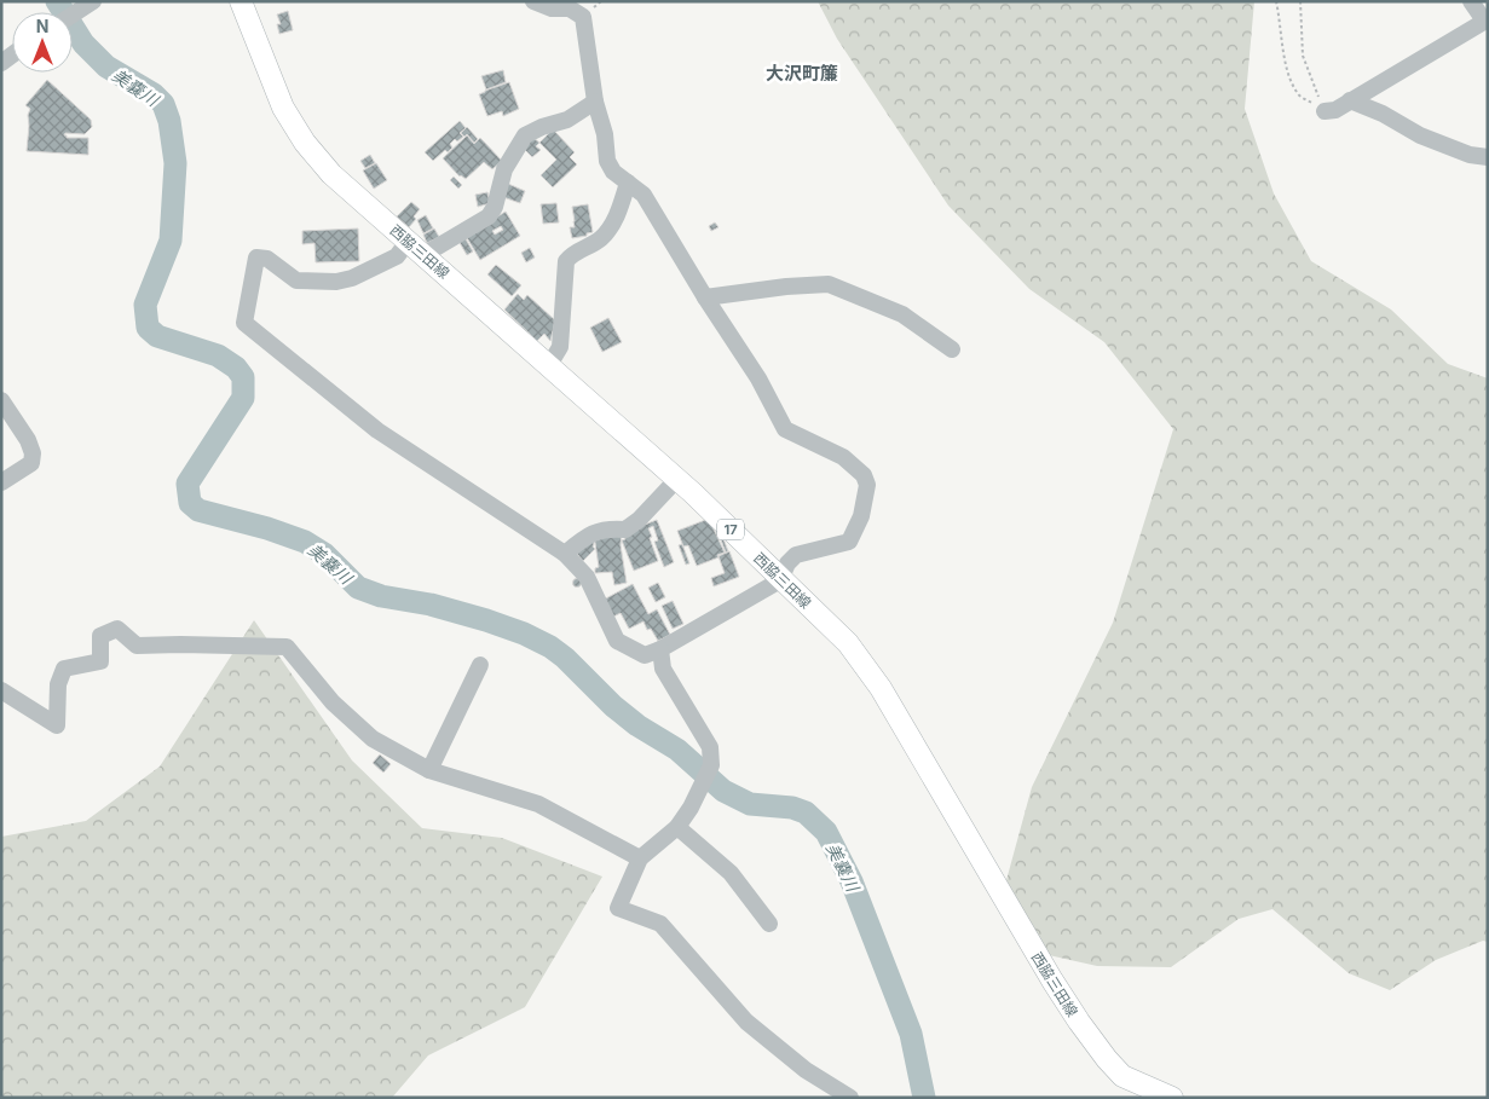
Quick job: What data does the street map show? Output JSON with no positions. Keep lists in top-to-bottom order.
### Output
{
  "streets": {
    "main road": ["西脇三田線", "17"]
  },
  "districts": ["大沢町簾"],
  "water": ["美嚢川"],
  "north": "top"
}
